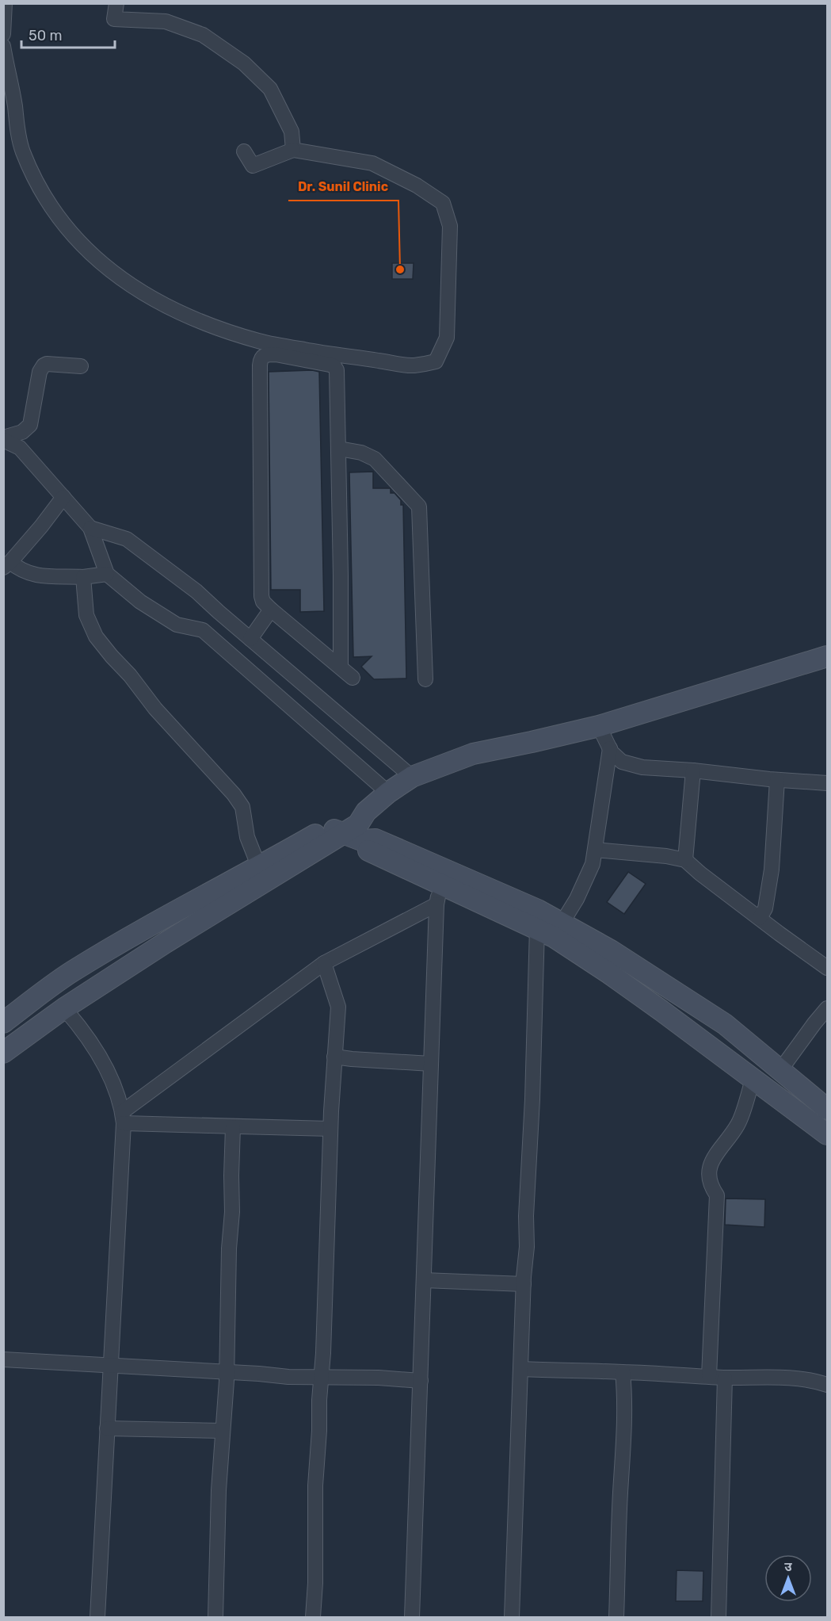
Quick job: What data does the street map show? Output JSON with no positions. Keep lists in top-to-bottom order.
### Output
{
  "places": ["Dr. Sunil Clinic"],
  "scale_bar": "50 m",
  "north": "top"
}
